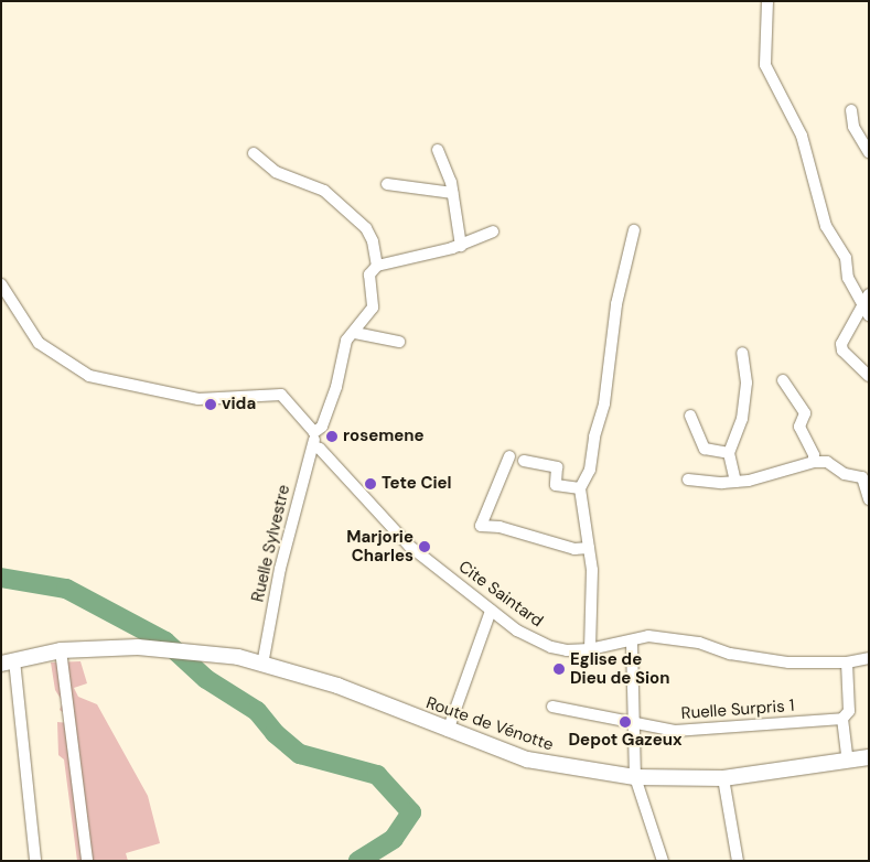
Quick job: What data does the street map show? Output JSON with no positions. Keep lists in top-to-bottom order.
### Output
{
  "streets": {
    "street": [
      "Ruelle Sylvestre",
      "Cite Saintard",
      "Ruelle Surpris 1",
      "Route de Vénotte"
    ]
  },
  "crossings": [
    ["Ruelle Sylvestre", "Cite Saintard"],
    ["Ruelle Sylvestre", "Route de Vénotte"]
  ],
  "places": [
    "vida",
    "rosemene",
    "Tete Ciel",
    "Marjorie Charles",
    "Eglise de Dieu de Sion",
    "Depot Gazeux"
  ]
}
